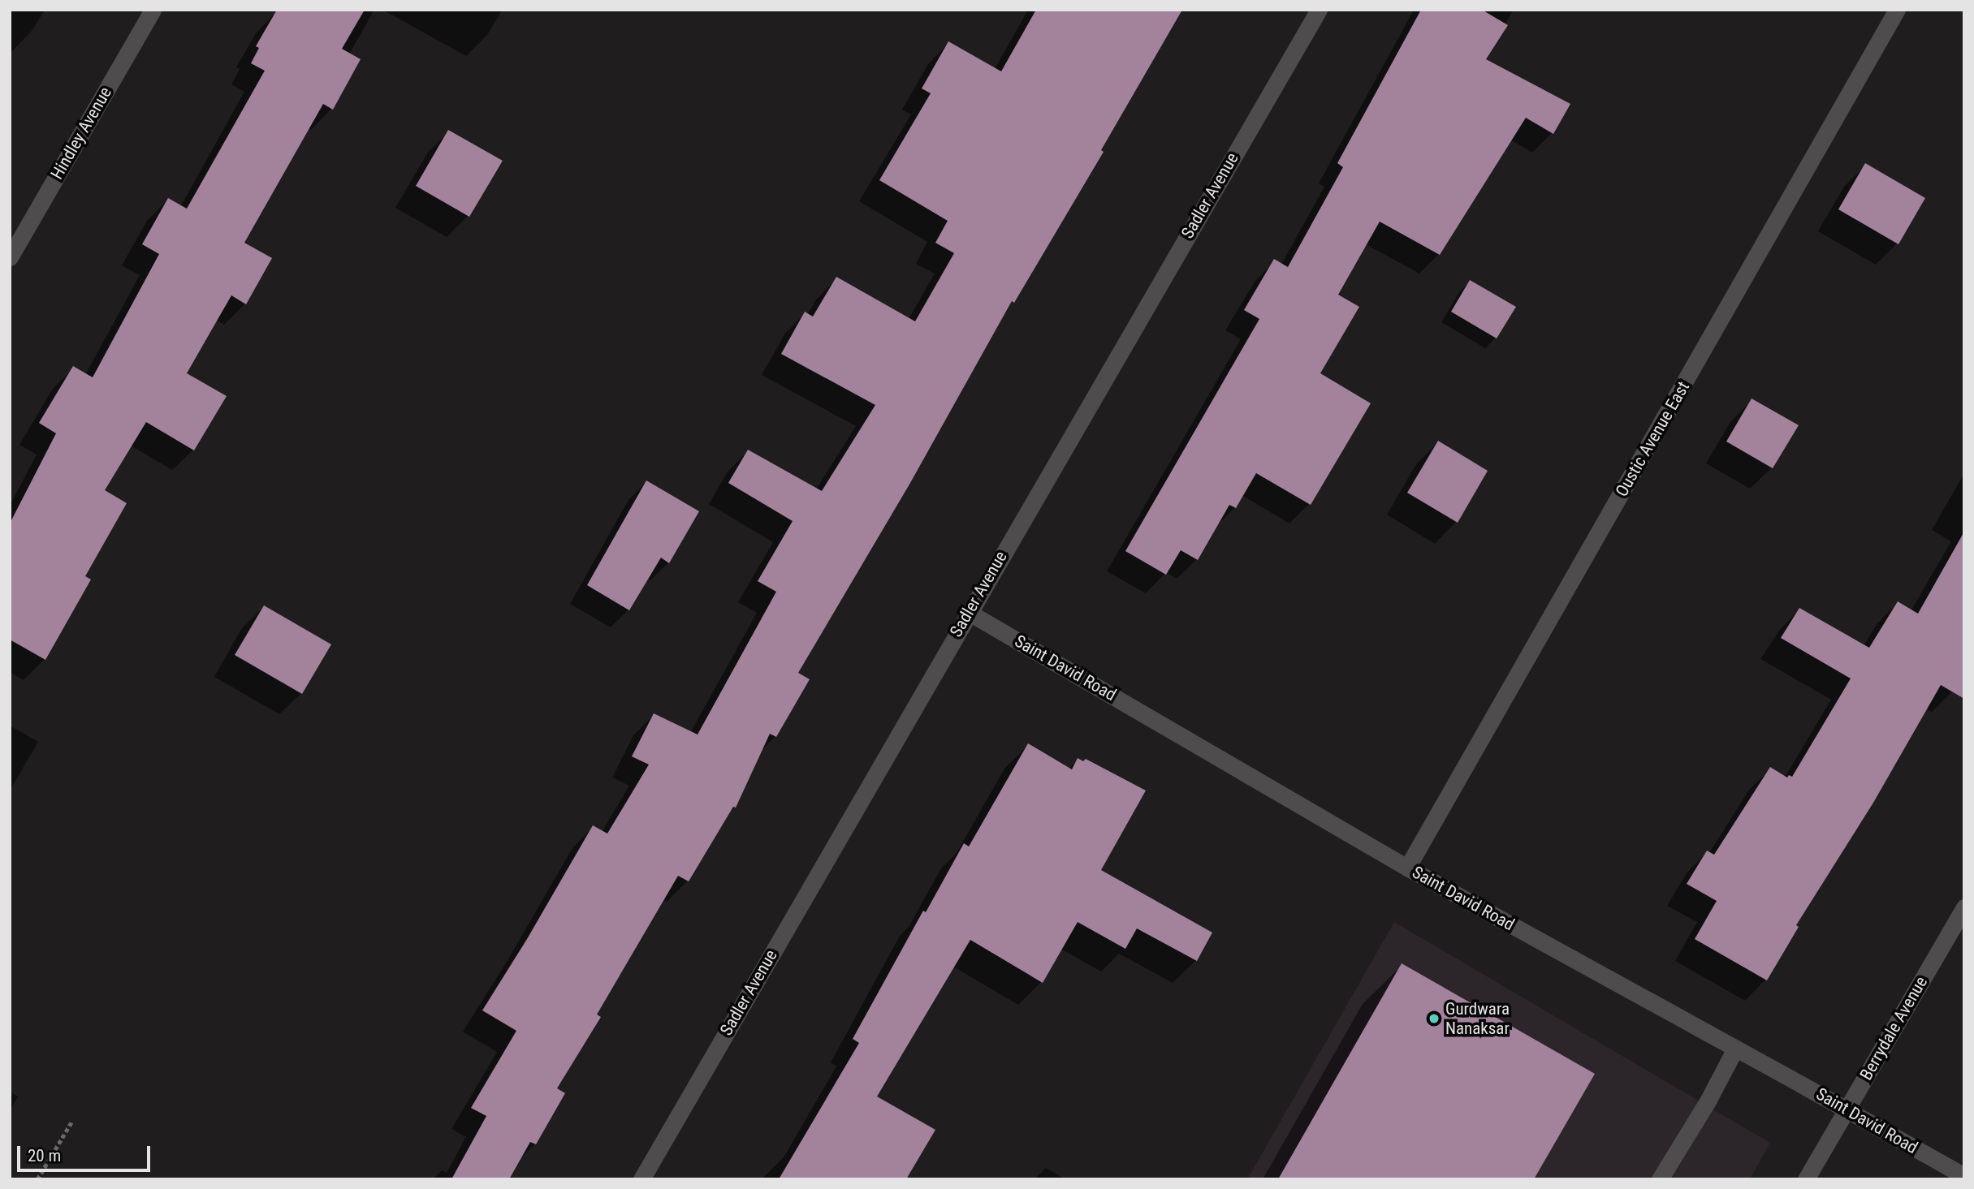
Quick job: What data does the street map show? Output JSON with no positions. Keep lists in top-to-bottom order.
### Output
{
  "streets": {
    "street": [
      "Hindley Avenue",
      "Sadler Avenue",
      "Oustic Avenue East",
      "Saint David Road",
      "Berrydale Avenue"
    ]
  },
  "crossings": [
    ["Sadler Avenue", "Saint David Road"],
    ["Oustic Avenue East", "Saint David Road"],
    ["Saint David Road", "Berrydale Avenue"]
  ],
  "places": ["Gurdwara Nanaksar"],
  "scale_bar": "20 m"
}
